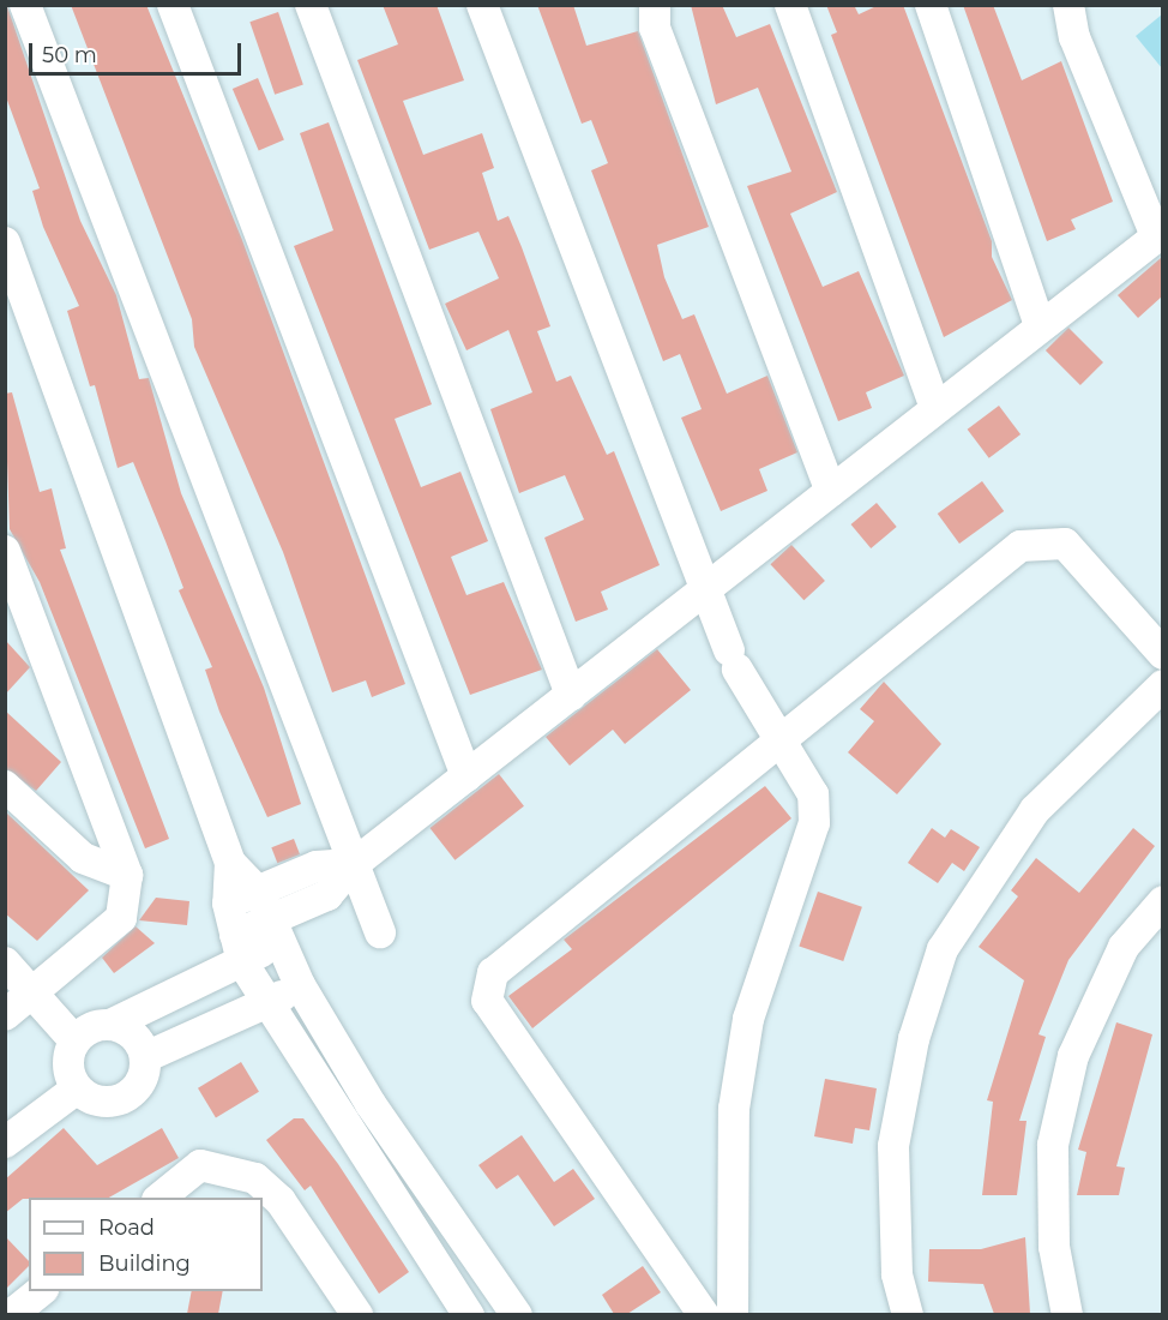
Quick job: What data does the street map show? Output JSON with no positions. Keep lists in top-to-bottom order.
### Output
{
  "legend": ["Road", "Building"],
  "scale_bar": "50 m"
}
